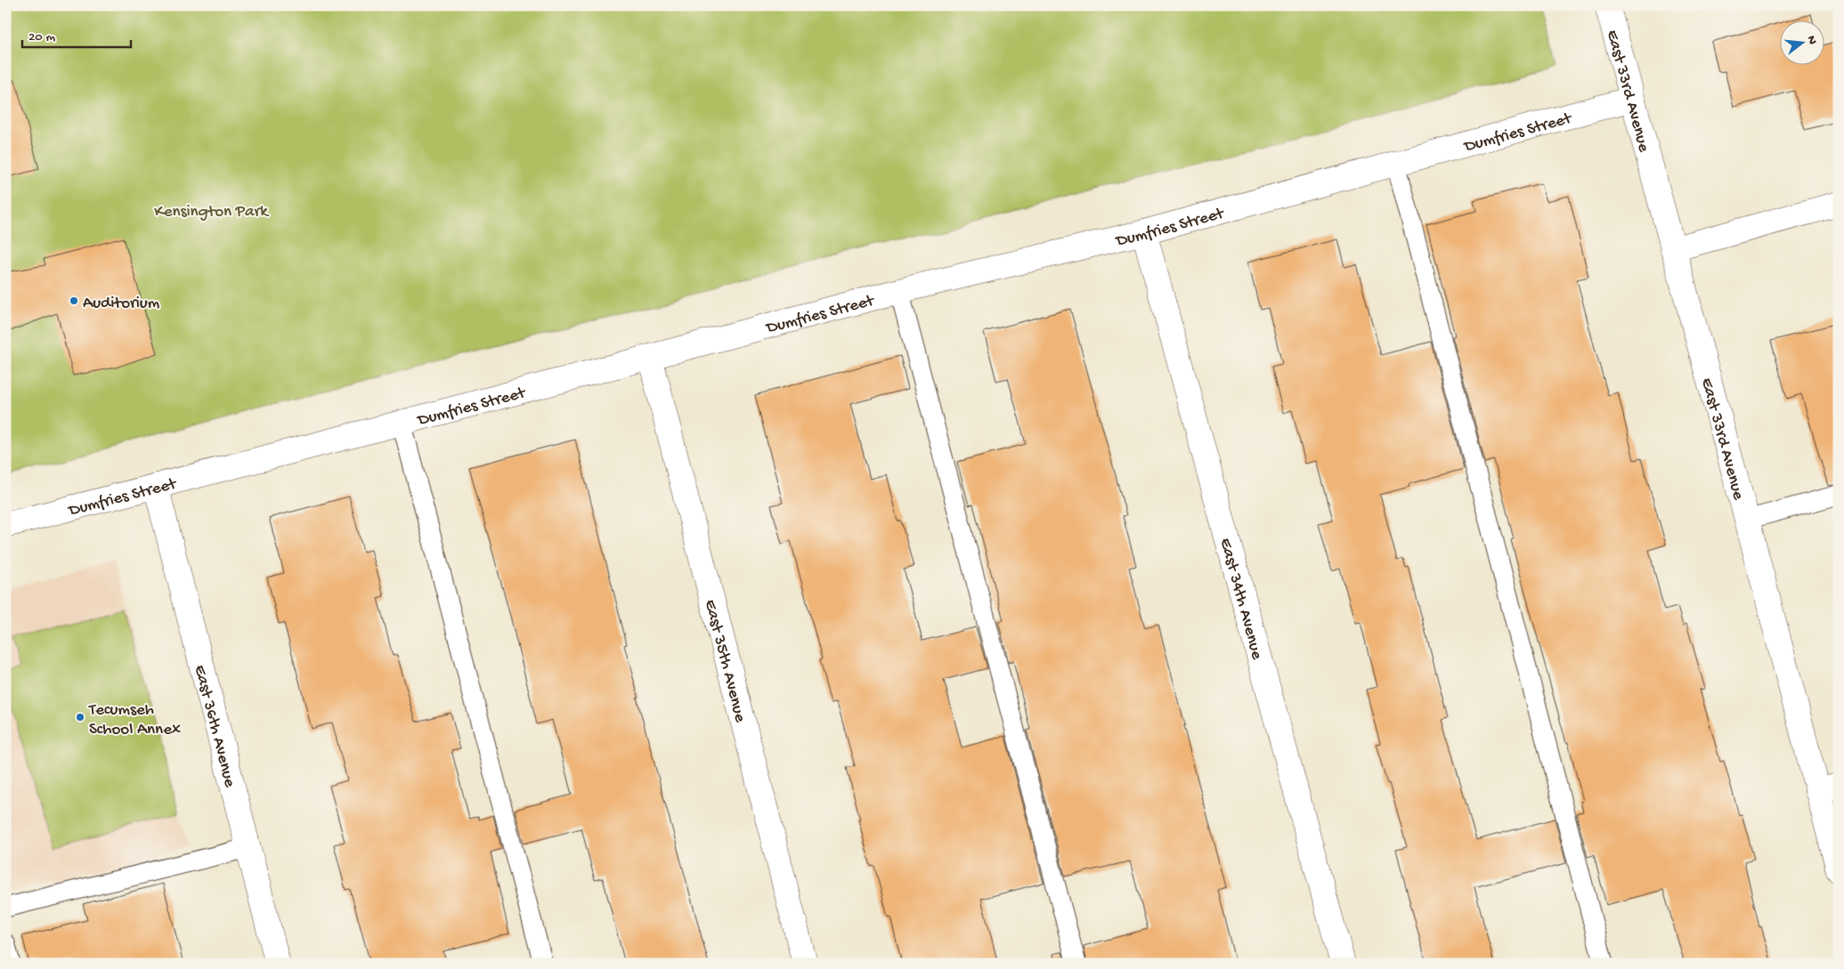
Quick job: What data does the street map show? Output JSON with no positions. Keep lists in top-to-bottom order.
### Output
{
  "streets": {
    "street": [
      "East 33rd Avenue",
      "Dumfries Street",
      "East 34th Avenue",
      "East 35th Avenue",
      "East 36th Avenue"
    ]
  },
  "crossings": [
    ["East 33rd Avenue", "Dumfries Street"],
    ["Dumfries Street", "East 34th Avenue"],
    ["Dumfries Street", "East 35th Avenue"],
    ["Dumfries Street", "East 36th Avenue"]
  ],
  "parks": ["Kensington Park"],
  "places": ["Auditorium", "Tecumseh School Annex"],
  "scale_bar": "20 m",
  "north": "right"
}
